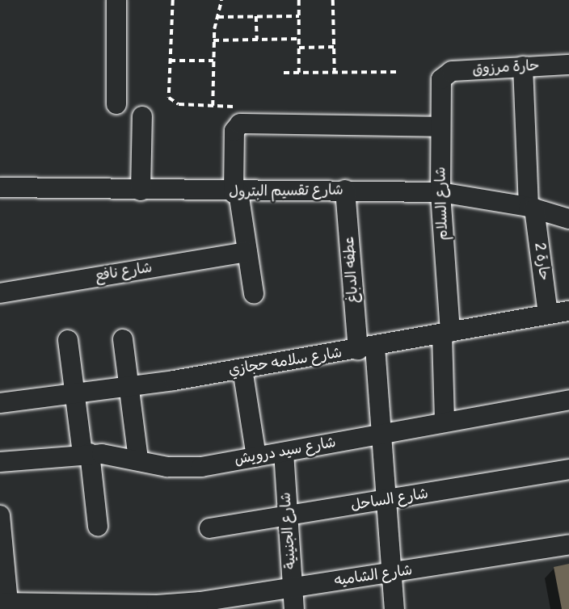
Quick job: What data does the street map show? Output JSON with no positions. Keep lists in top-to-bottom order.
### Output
{
  "streets": {
    "street": [
      "حارة مرزوق",
      "شارع تقسيم البترول",
      "شارع السلام",
      "حارة 2",
      "عطفه الدباغ",
      "شارع نافع",
      "شارع سلامه حجازي",
      "شارع سيد درويش",
      "شارع الساحل",
      "شارع الجنينية",
      "شارع الشاميه"
    ]
  },
  "crossings": [
    ["حارة مرزوق", "شارع السلام"],
    ["حارة مرزوق", "حارة 2"],
    ["شارع تقسيم البترول", "شارع السلام"],
    ["شارع تقسيم البترول", "حارة 2"],
    ["شارع تقسيم البترول", "عطفه الدباغ"],
    ["شارع السلام", "شارع سلامه حجازي"],
    ["شارع السلام", "شارع سيد درويش"],
    ["حارة 2", "شارع سلامه حجازي"],
    ["عطفه الدباغ", "شارع سلامه حجازي"],
    ["عطفه الدباغ", "شارع سيد درويش"],
    ["عطفه الدباغ", "شارع الساحل"],
    ["عطفه الدباغ", "شارع الشاميه"],
    ["شارع سيد درويش", "شارع الجنينية"],
    ["شارع الساحل", "شارع الجنينية"],
    ["شارع الجنينية", "شارع الشاميه"]
  ]
}
